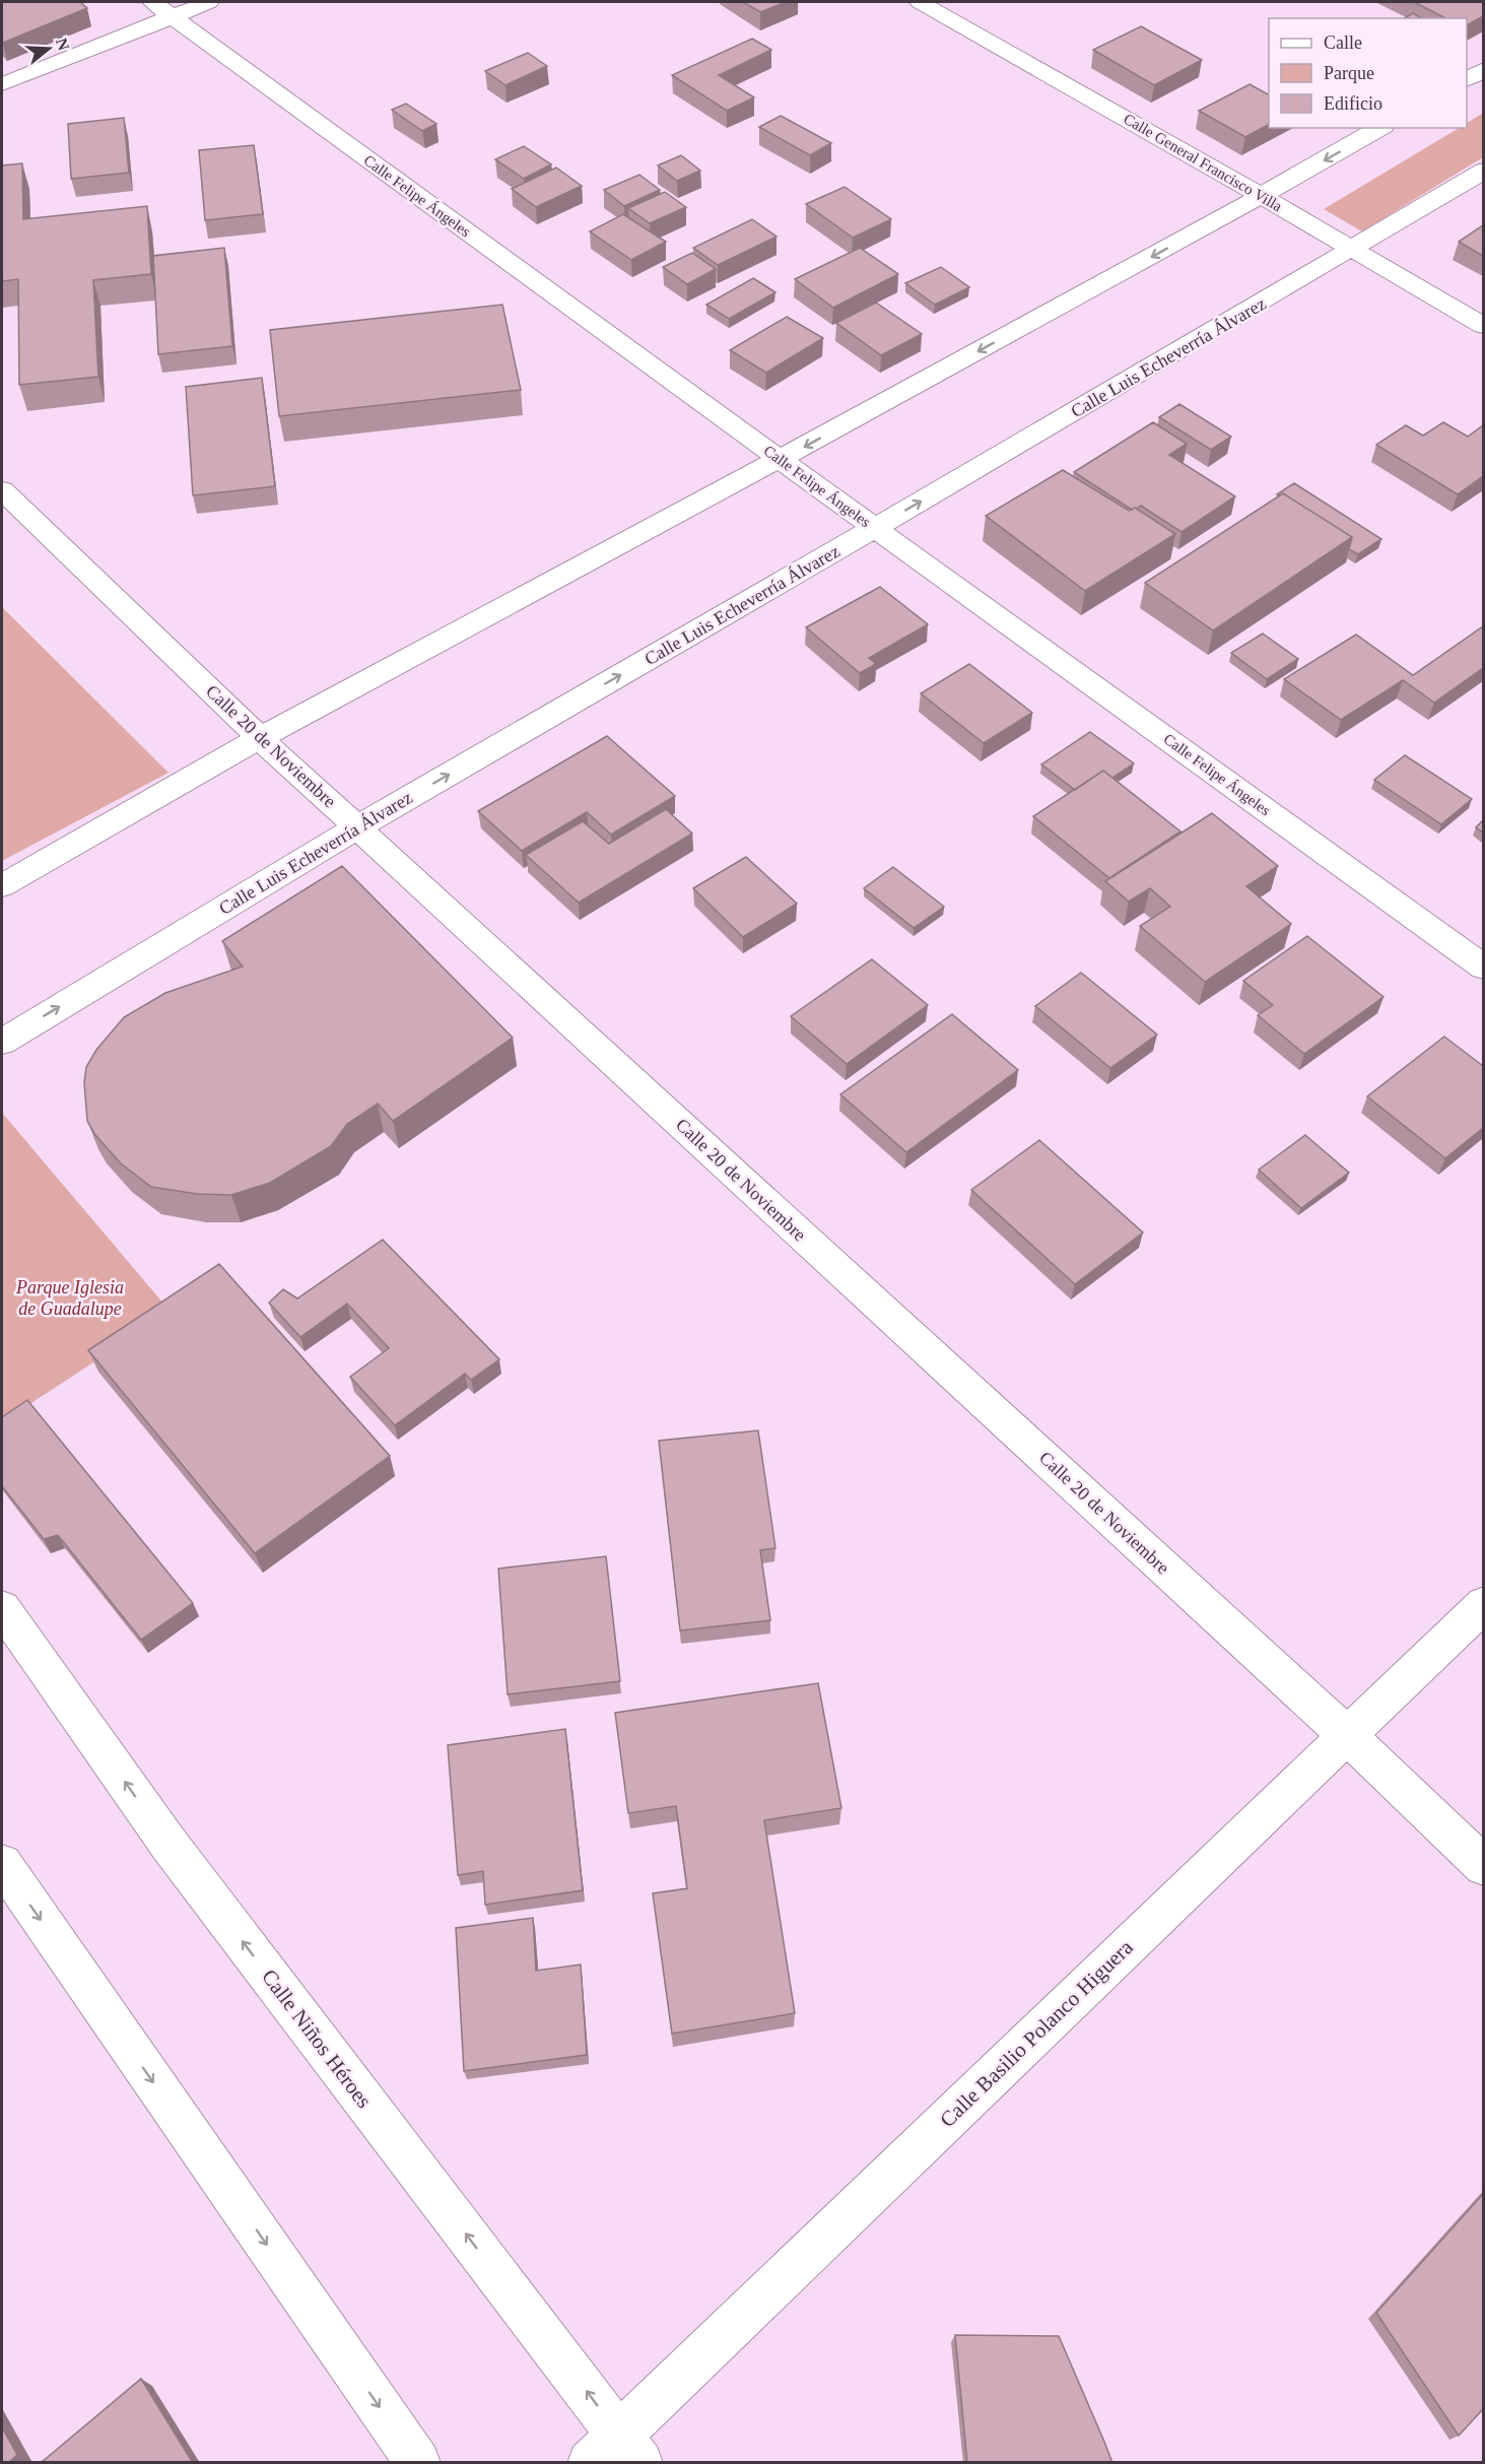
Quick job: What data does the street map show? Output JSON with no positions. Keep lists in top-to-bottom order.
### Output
{
  "streets": {
    "street": [
      "Calle General Francisco Villa",
      "Calle Felipe Ángeles",
      "Calle Luis Echeverría Álvarez",
      "Calle 20 de Noviembre",
      "Calle Basilio Polanco Higuera",
      "Calle Niños Héroes"
    ]
  },
  "crossings": [
    ["Calle General Francisco Villa", "Calle Luis Echeverría Álvarez"],
    ["Calle Felipe Ángeles", "Calle Luis Echeverría Álvarez"],
    ["Calle Luis Echeverría Álvarez", "Calle 20 de Noviembre"],
    ["Calle 20 de Noviembre", "Calle Basilio Polanco Higuera"],
    ["Calle Basilio Polanco Higuera", "Calle Niños Héroes"]
  ],
  "parks": ["Parque Iglesia de Guadalupe"],
  "legend": ["Calle", "Parque", "Edificio"],
  "north": "right"
}
